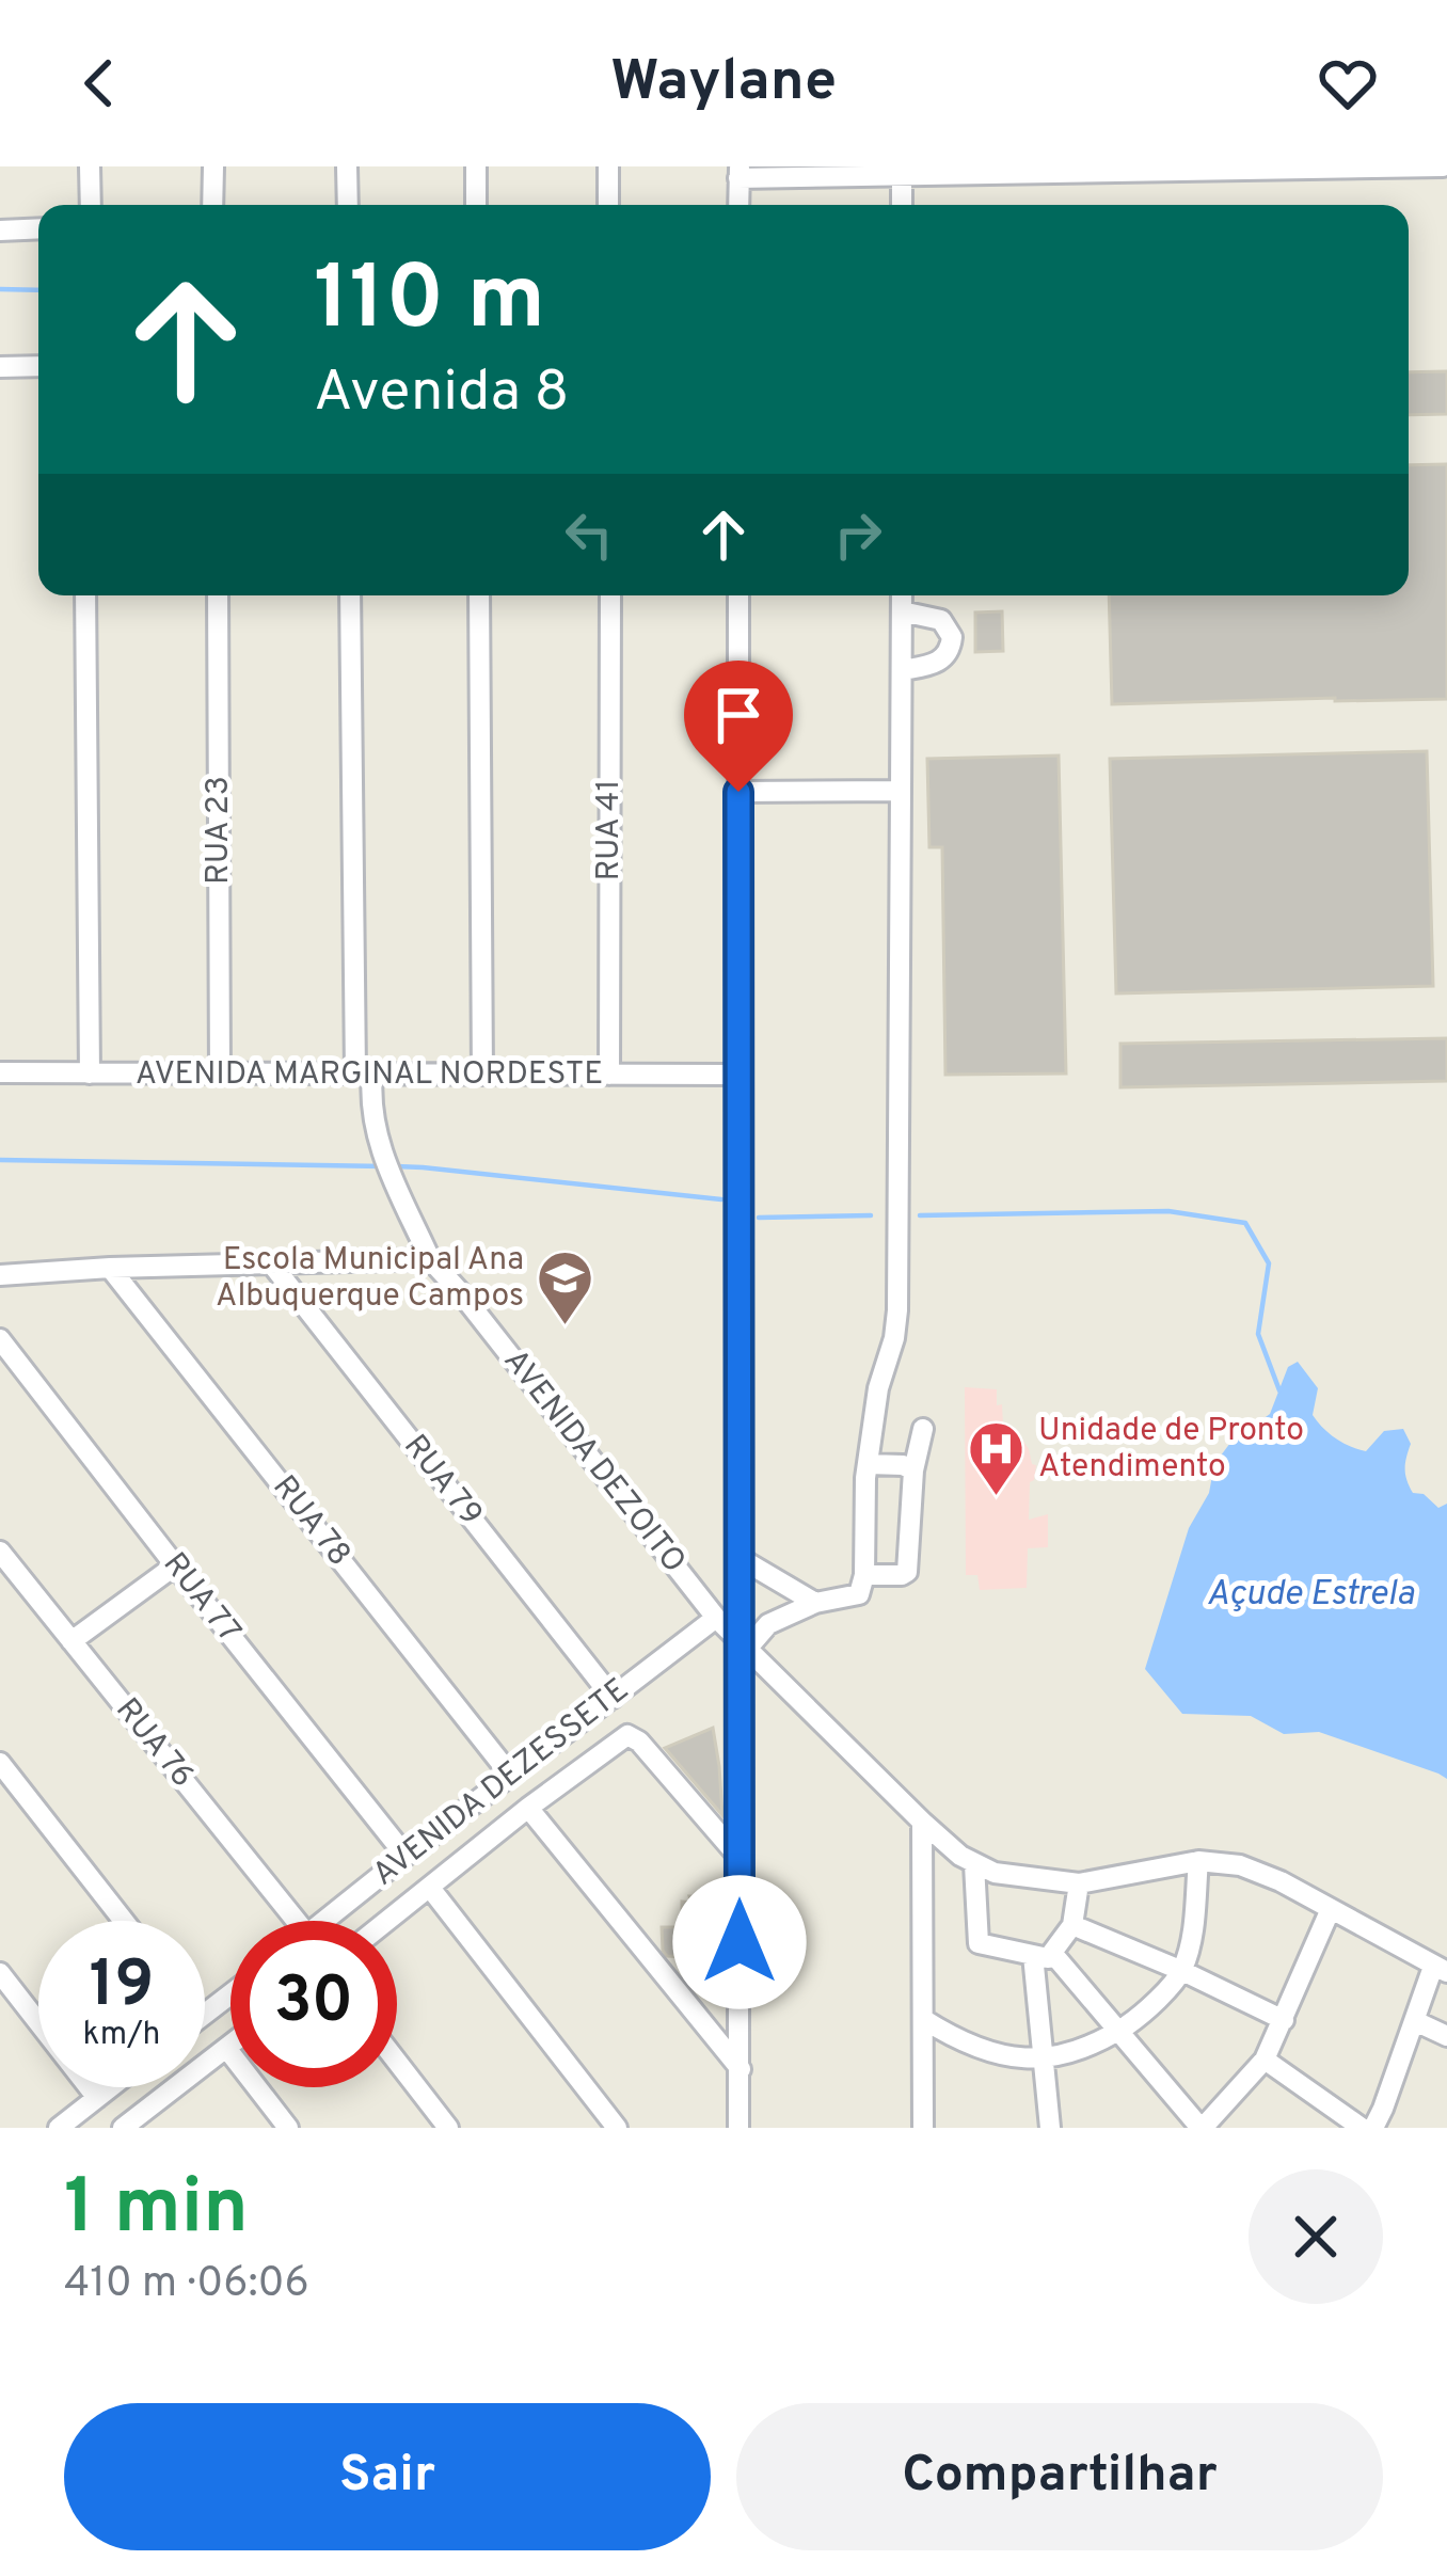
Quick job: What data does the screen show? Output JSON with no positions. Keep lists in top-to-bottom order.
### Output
{
  "streets": {
    "street": [
      "RUA 23",
      "RUA 41",
      "AVENIDA MARGINAL NORDESTE",
      "AVENIDA DEZOITO",
      "RUA 79",
      "RUA 78",
      "RUA 77",
      "RUA 76",
      "AVENIDA DEZESSETE"
    ]
  },
  "crossings": [
    ["RUA 23", "AVENIDA MARGINAL NORDESTE"],
    ["RUA 41", "AVENIDA MARGINAL NORDESTE"],
    ["AVENIDA MARGINAL NORDESTE", "AVENIDA DEZOITO"],
    ["AVENIDA DEZOITO", "AVENIDA DEZESSETE"],
    ["RUA 79", "AVENIDA DEZESSETE"],
    ["RUA 78", "AVENIDA DEZESSETE"],
    ["RUA 77", "AVENIDA DEZESSETE"]
  ],
  "water": ["Açude Estrela"],
  "places": {
    "school or university": ["Escola Municipal Ana Albuquerque Campos"],
    "hospital": ["Unidade de Pronto Atendimento"]
  },
  "page": {
    "header": "Waylane",
    "turn": ["110 m", "Avenida 8"],
    "speed": "19 km/h",
    "limit": "30",
    "heading": ["1 min", "410 m · 06:06"],
    "buttons": ["Sair", "Compartilhar"]
  }
}
